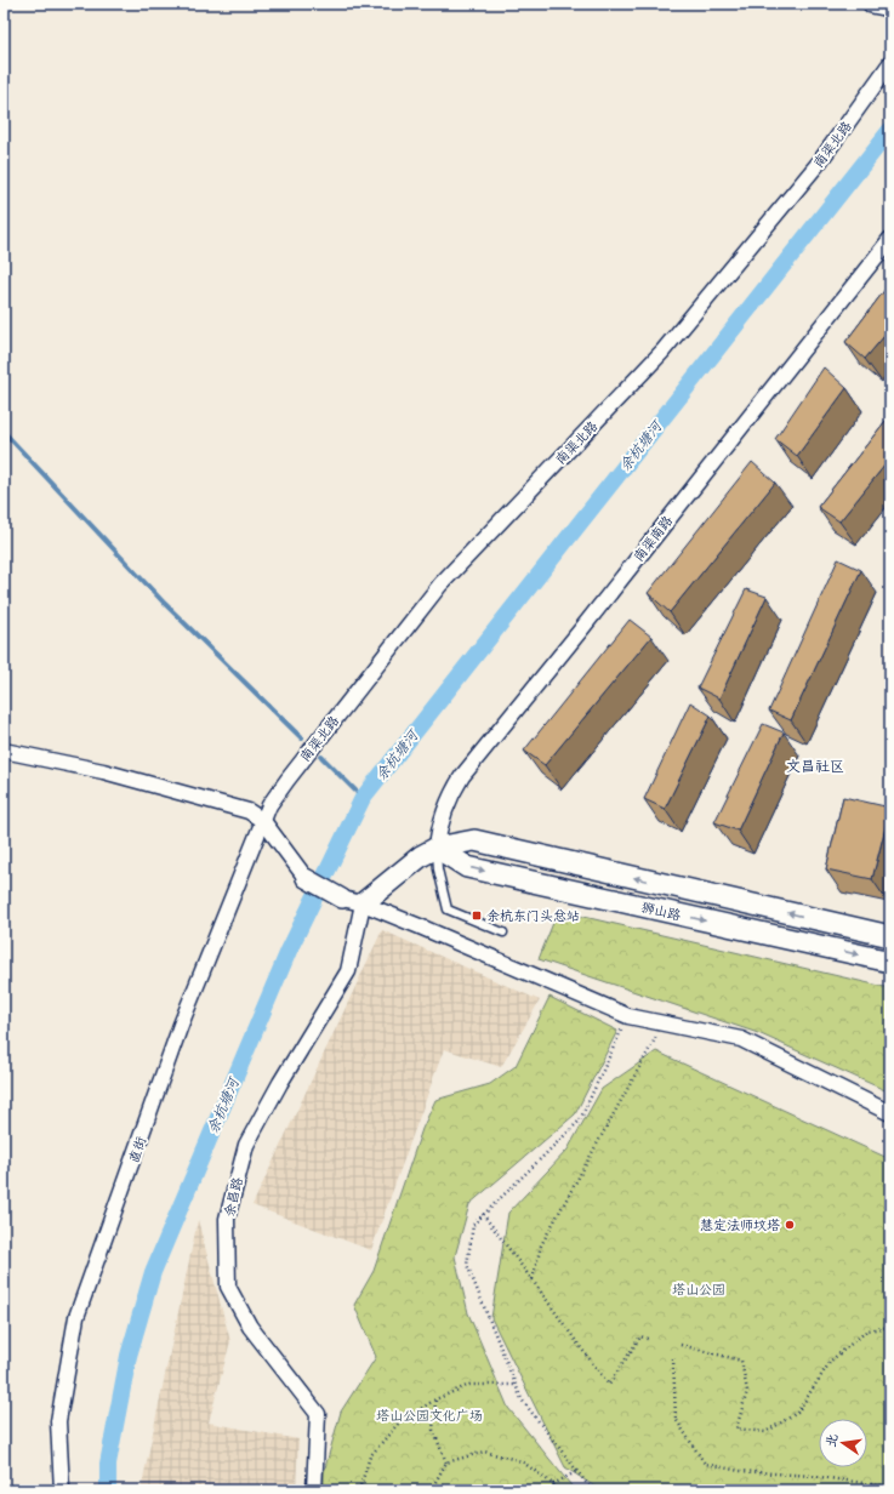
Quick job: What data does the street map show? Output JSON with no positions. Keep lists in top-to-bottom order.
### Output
{
  "streets": {
    "main road": ["狮山路"],
    "street": [
      "南渠北路",
      "南渠南路",
      "直街",
      "余昌路"
    ]
  },
  "crossings": [
    ["南渠北路", "直街"],
    ["南渠南路", "狮山路"],
    ["狮山路", "余昌路"]
  ],
  "districts": ["文昌社区"],
  "water": ["余杭塘河"],
  "parks": ["塔山公园", "塔山公园文化广场"],
  "places": {
    "transit": ["余杭东门头总站"],
    "other": ["慧定法师坟塔"]
  },
  "north": "left"
}
